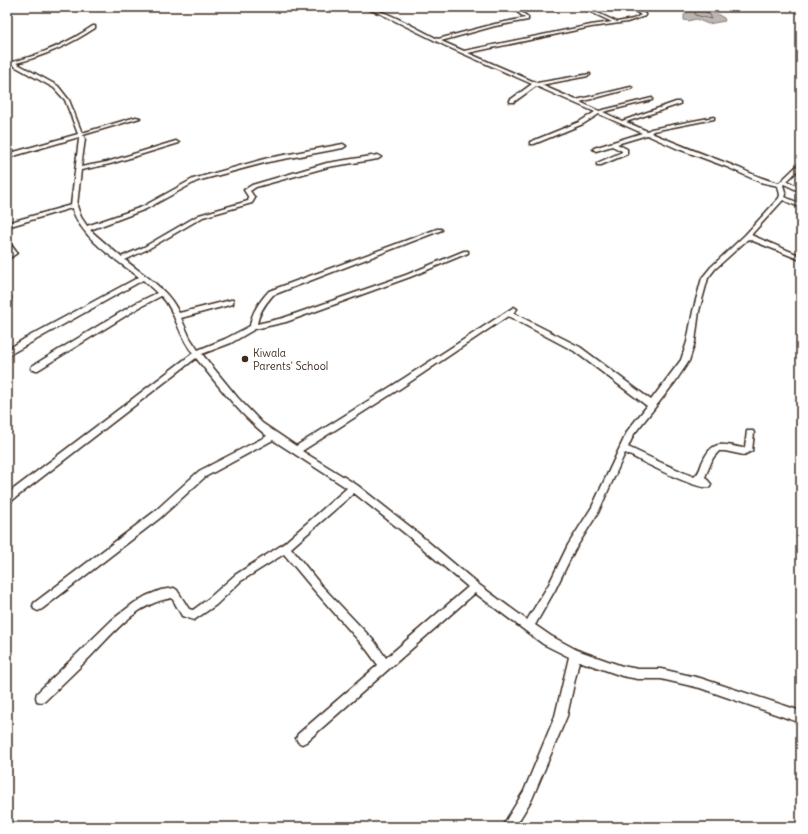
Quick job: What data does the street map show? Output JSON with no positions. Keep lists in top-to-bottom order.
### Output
{
  "places": ["Kiwala Parents' School"]
}
